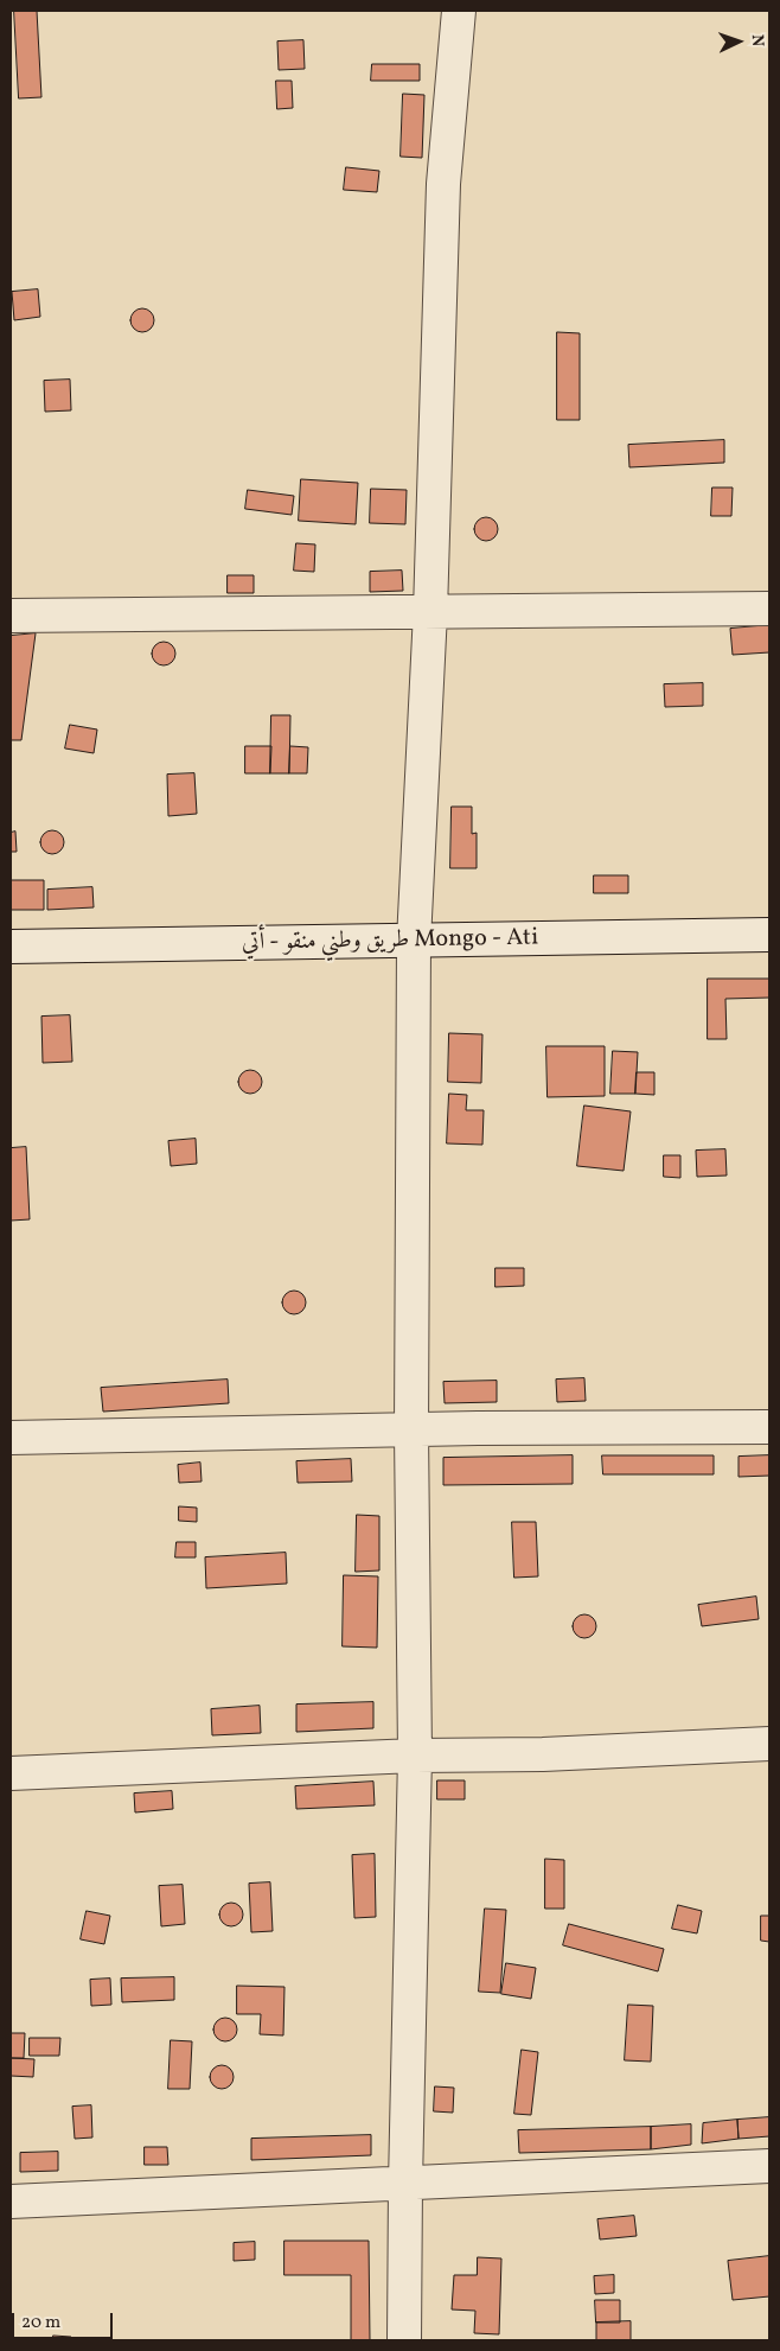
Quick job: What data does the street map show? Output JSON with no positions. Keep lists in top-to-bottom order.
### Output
{
  "streets": {
    "street": ["طريق وطني منقو - أتي Mongo - Ati"]
  },
  "scale_bar": "20 m",
  "north": "right"
}
